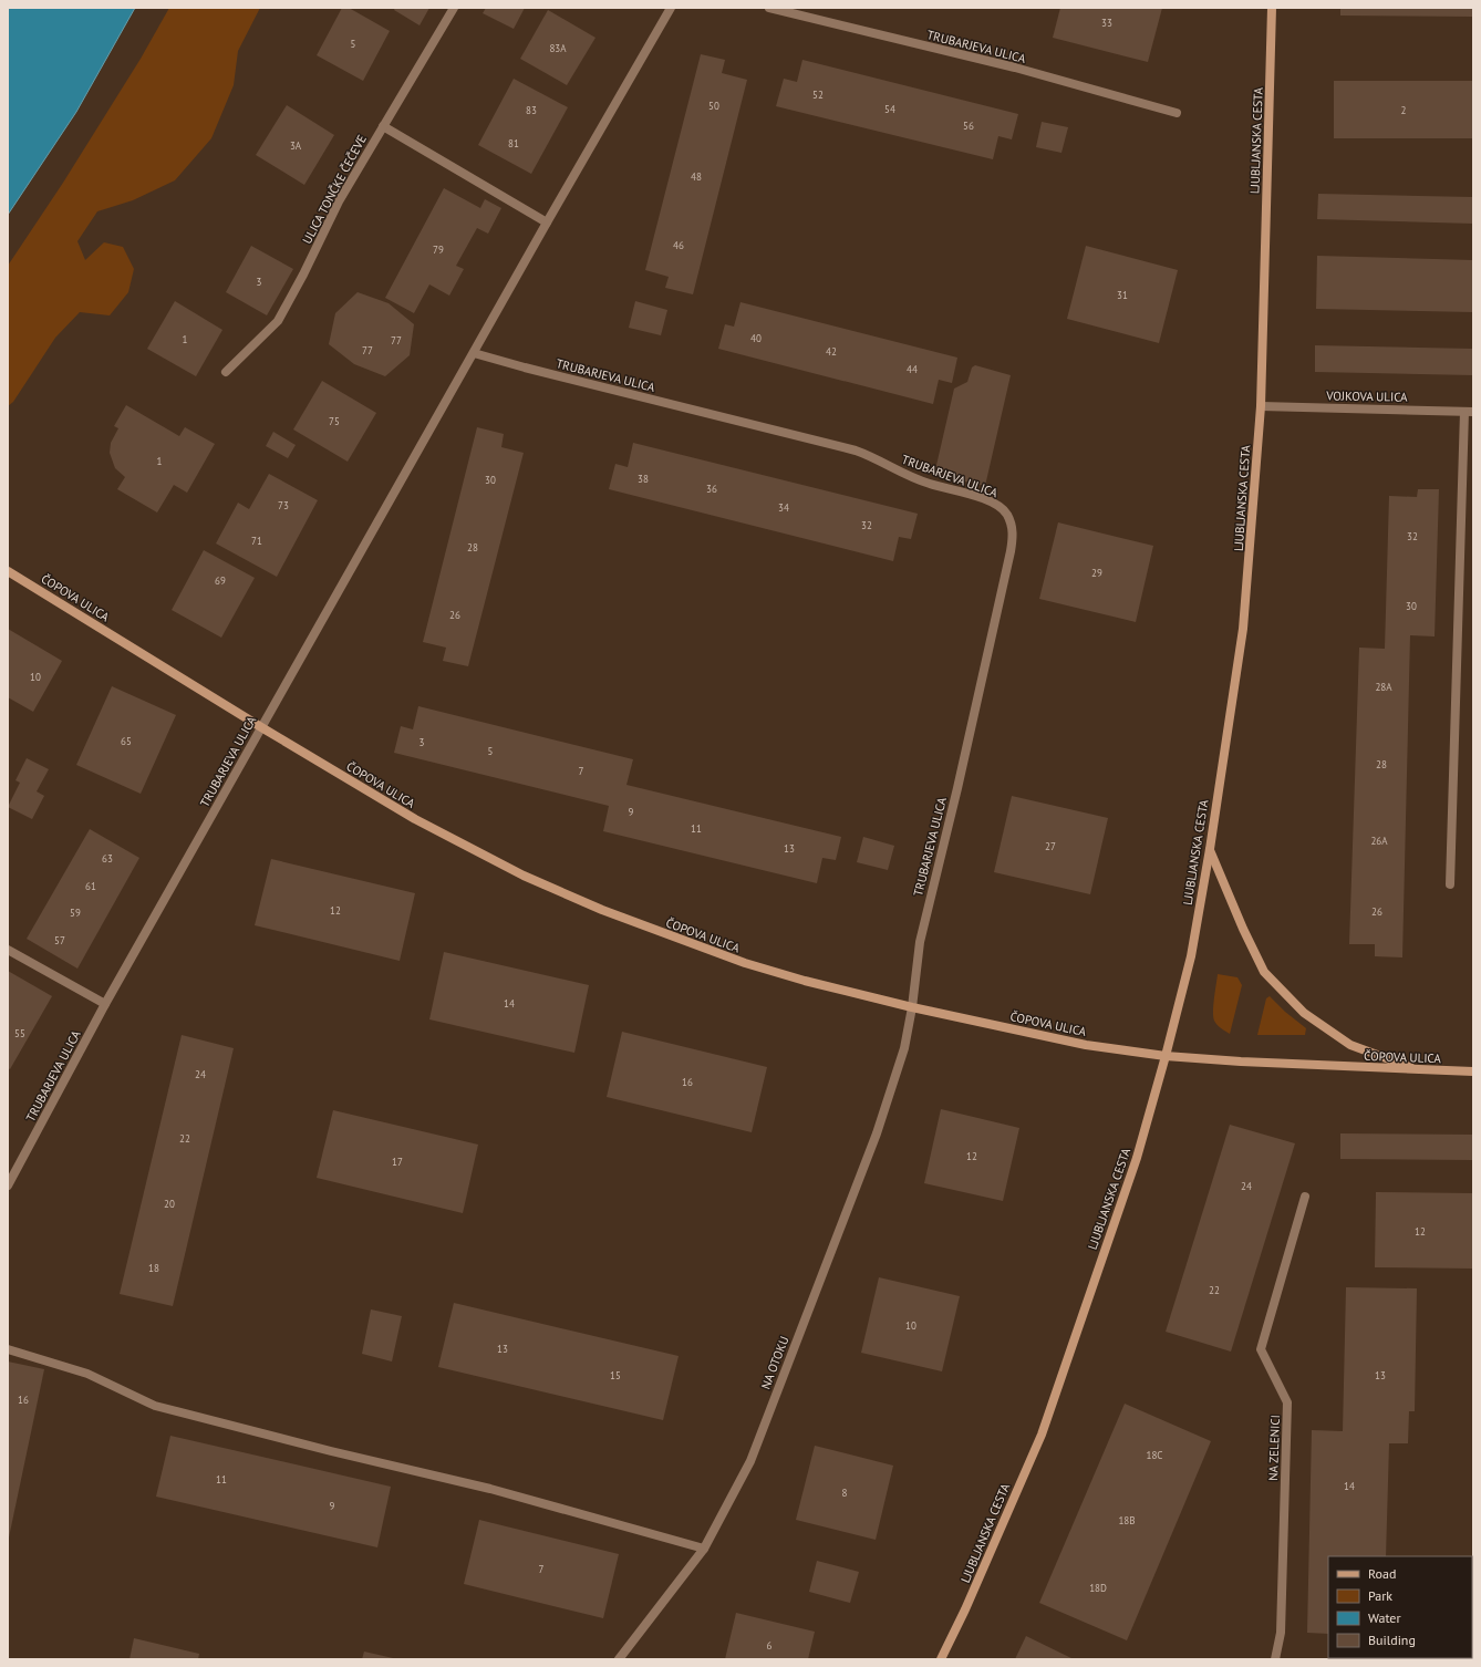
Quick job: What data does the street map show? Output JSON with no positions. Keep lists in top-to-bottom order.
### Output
{
  "streets": {
    "street": [
      "TRUBARJEVA ULICA",
      "LJUBLJANSKA CESTA",
      "ULICA TONČKE ČEČEVE",
      "VOJKOVA ULICA",
      "ČOPOVA ULICA",
      "NA OTOKU",
      "NA ZELENICI"
    ]
  },
  "crossings": [
    ["TRUBARJEVA ULICA", "ČOPOVA ULICA"],
    ["TRUBARJEVA ULICA", "NA OTOKU"],
    ["LJUBLJANSKA CESTA", "VOJKOVA ULICA"],
    ["LJUBLJANSKA CESTA", "ČOPOVA ULICA"]
  ],
  "house_numbers": [
    "33",
    "5",
    "83A",
    "52",
    "50",
    "54",
    "83",
    "2",
    "56",
    "81",
    "3A",
    "48",
    "46",
    "79",
    "3",
    "31",
    "40",
    "1",
    "77",
    "77",
    "42",
    "44",
    "75",
    "1",
    "38",
    "30",
    "36",
    "73",
    "34",
    "32",
    "32",
    "71",
    "28",
    "29",
    "69",
    "30",
    "26",
    "10",
    "28A",
    "65",
    "3",
    "5",
    "28",
    "7",
    "9",
    "11",
    "26A",
    "27",
    "13",
    "63",
    "61",
    "12",
    "26",
    "59",
    "57",
    "14",
    "55",
    "24",
    "16",
    "22",
    "12",
    "17",
    "24",
    "20",
    "12",
    "18",
    "22",
    "10",
    "13",
    "15",
    "13",
    "16",
    "18C",
    "11",
    "14",
    "8",
    "9",
    "18B",
    "7",
    "18D",
    "6"
  ],
  "legend": [
    "Road",
    "Park",
    "Water",
    "Building"
  ]
}
